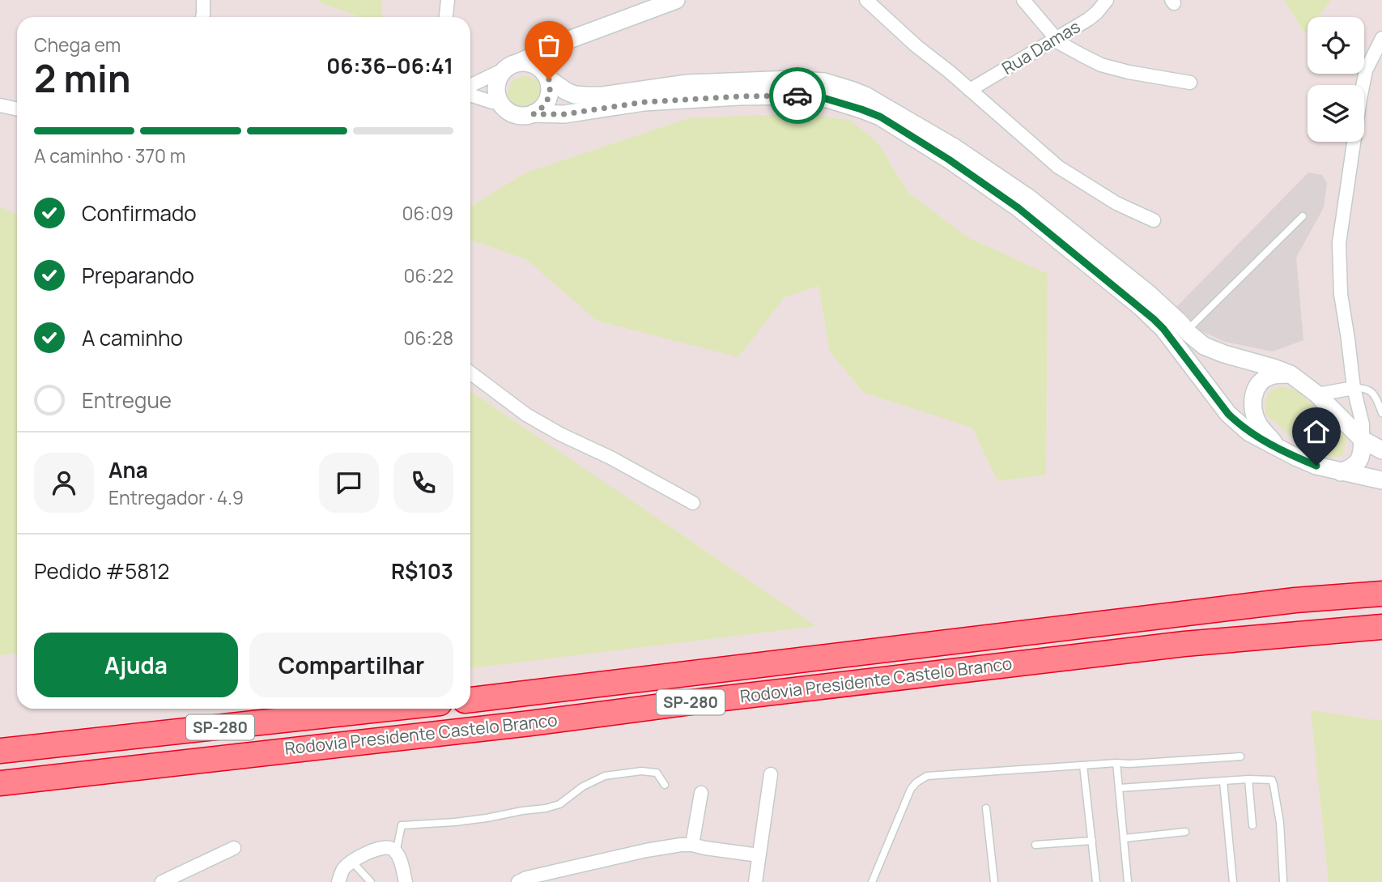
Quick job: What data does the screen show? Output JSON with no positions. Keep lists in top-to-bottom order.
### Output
{
  "streets": {
    "highway": ["Rodovia Presidente Castelo Branco", "SP-280"],
    "street": ["Rua Damas"]
  },
  "page": {
    "heading": ["2 min", "Chega em", "06:36–06:41"],
    "panel": [
      "Ana",
      "Entregador · 4.9",
      "Pedido #5812",
      "R$103"
    ],
    "bar": "A caminho · 370 m",
    "list": [
      ["Confirmado", "06:09"],
      ["Preparando", "06:22"],
      ["A caminho", "06:28"],
      "Entregue"
    ],
    "buttons": ["Ajuda", "Compartilhar"]
  }
}
